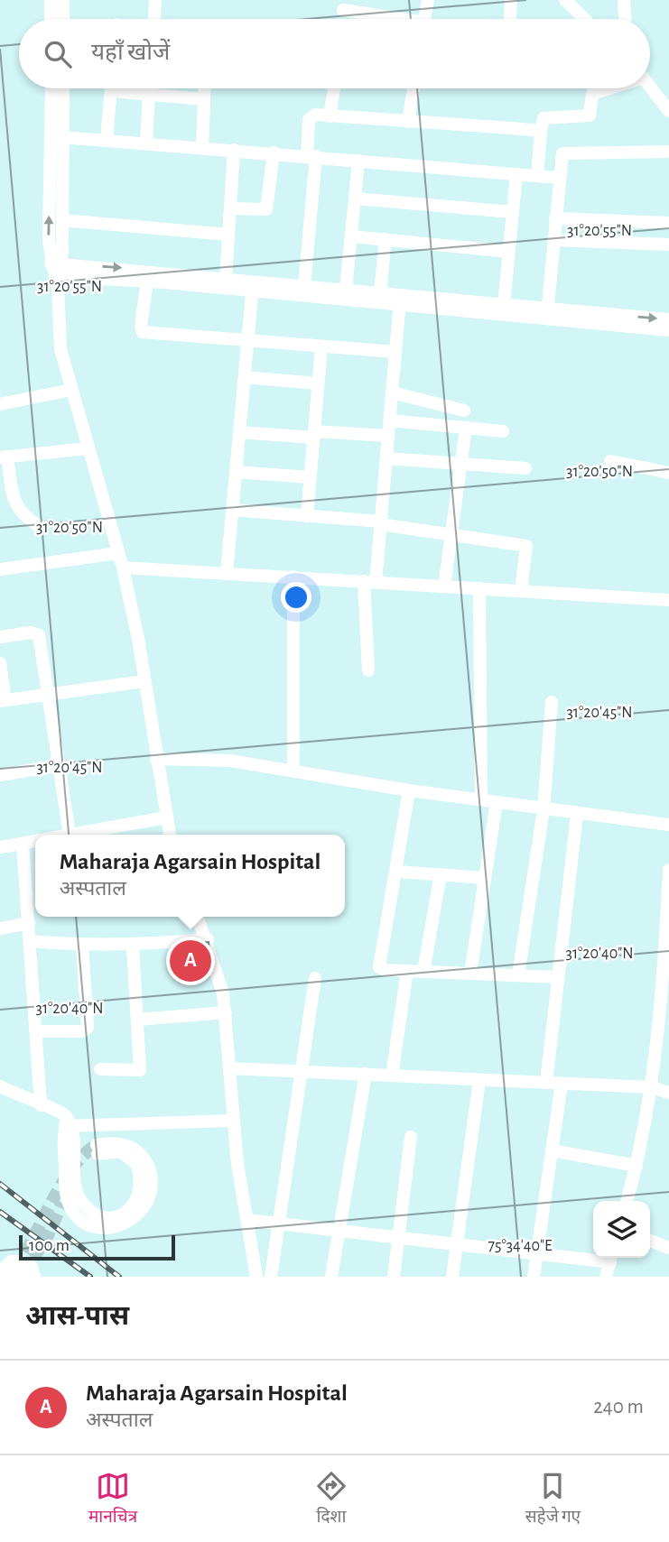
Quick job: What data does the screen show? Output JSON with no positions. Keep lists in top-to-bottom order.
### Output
{
  "scale_bar": "100 m",
  "page": {
    "search": "यहाँ खोजें",
    "popup": ["Maharaja Agarsain Hospital", "अस्पताल"],
    "pins": "A",
    "scale": "100 m",
    "heading": "आस-पास",
    "list": [
      {
        "mark": "A",
        "name": "Maharaja Agarsain Hospital",
        "note": "अस्पताल",
        "value": "240 m"
      }
    ],
    "nav": ["मानचित्र", "दिशा", "सहेजे गए"]
  },
  "coordinates": [
    "31°20'55\"N",
    "31°20'50\"N",
    "31°20'45\"N",
    "31°20'40\"N",
    "75°34'40\"E"
  ]
}
